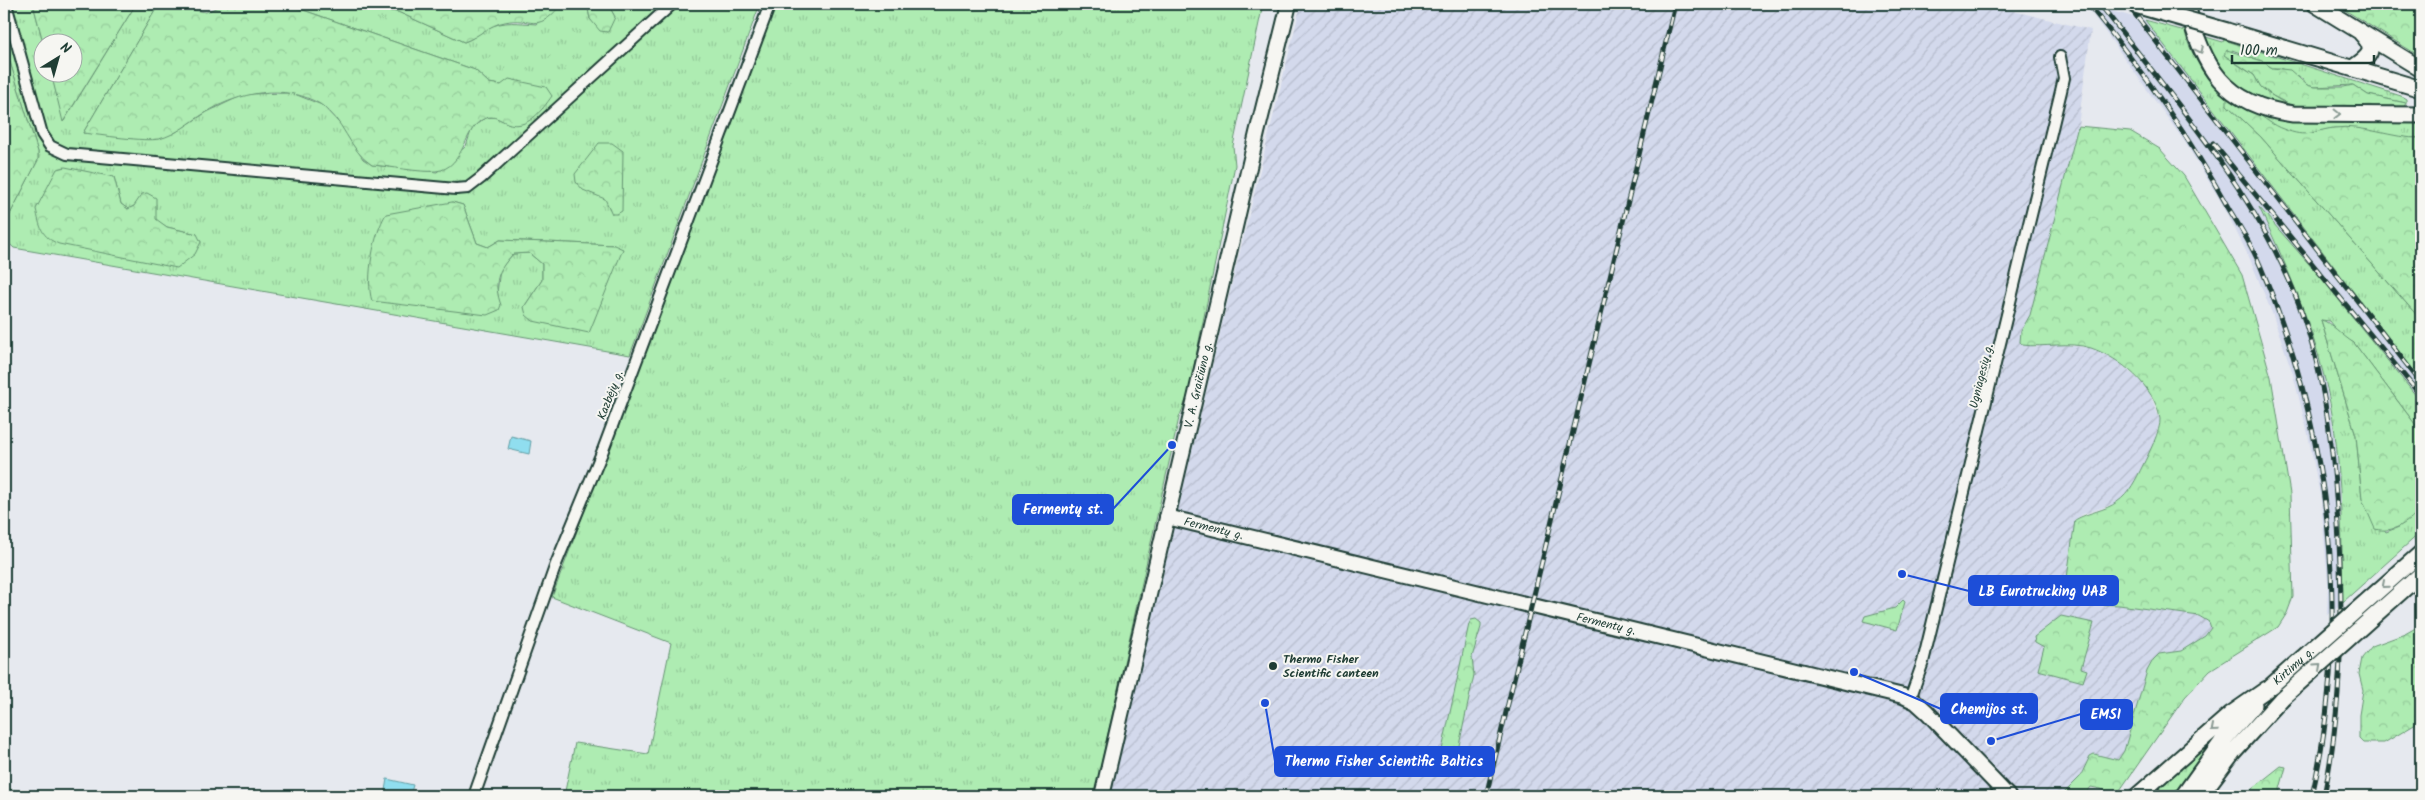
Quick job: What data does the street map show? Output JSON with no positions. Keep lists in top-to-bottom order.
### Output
{
  "streets": {
    "highway": ["Kirtimų g."],
    "main road": ["V. A. Graičiūno g.", "Fermentų g."],
    "street": ["Ugniagesių g.", "Kazbėjų g."]
  },
  "crossings": [
    ["Ugniagesių g.", "Fermentų g."],
    ["V. A. Graičiūno g.", "Fermentų g."]
  ],
  "places": [
    "Fermentų st.",
    "LB Eurotrucking UAB",
    "Thermo Fisher Scientific canteen",
    "Chemijos st.",
    "Thermo Fisher Scientific Baltics",
    "EMSI"
  ],
  "scale_bar": "100 m",
  "north": "top right"
}
